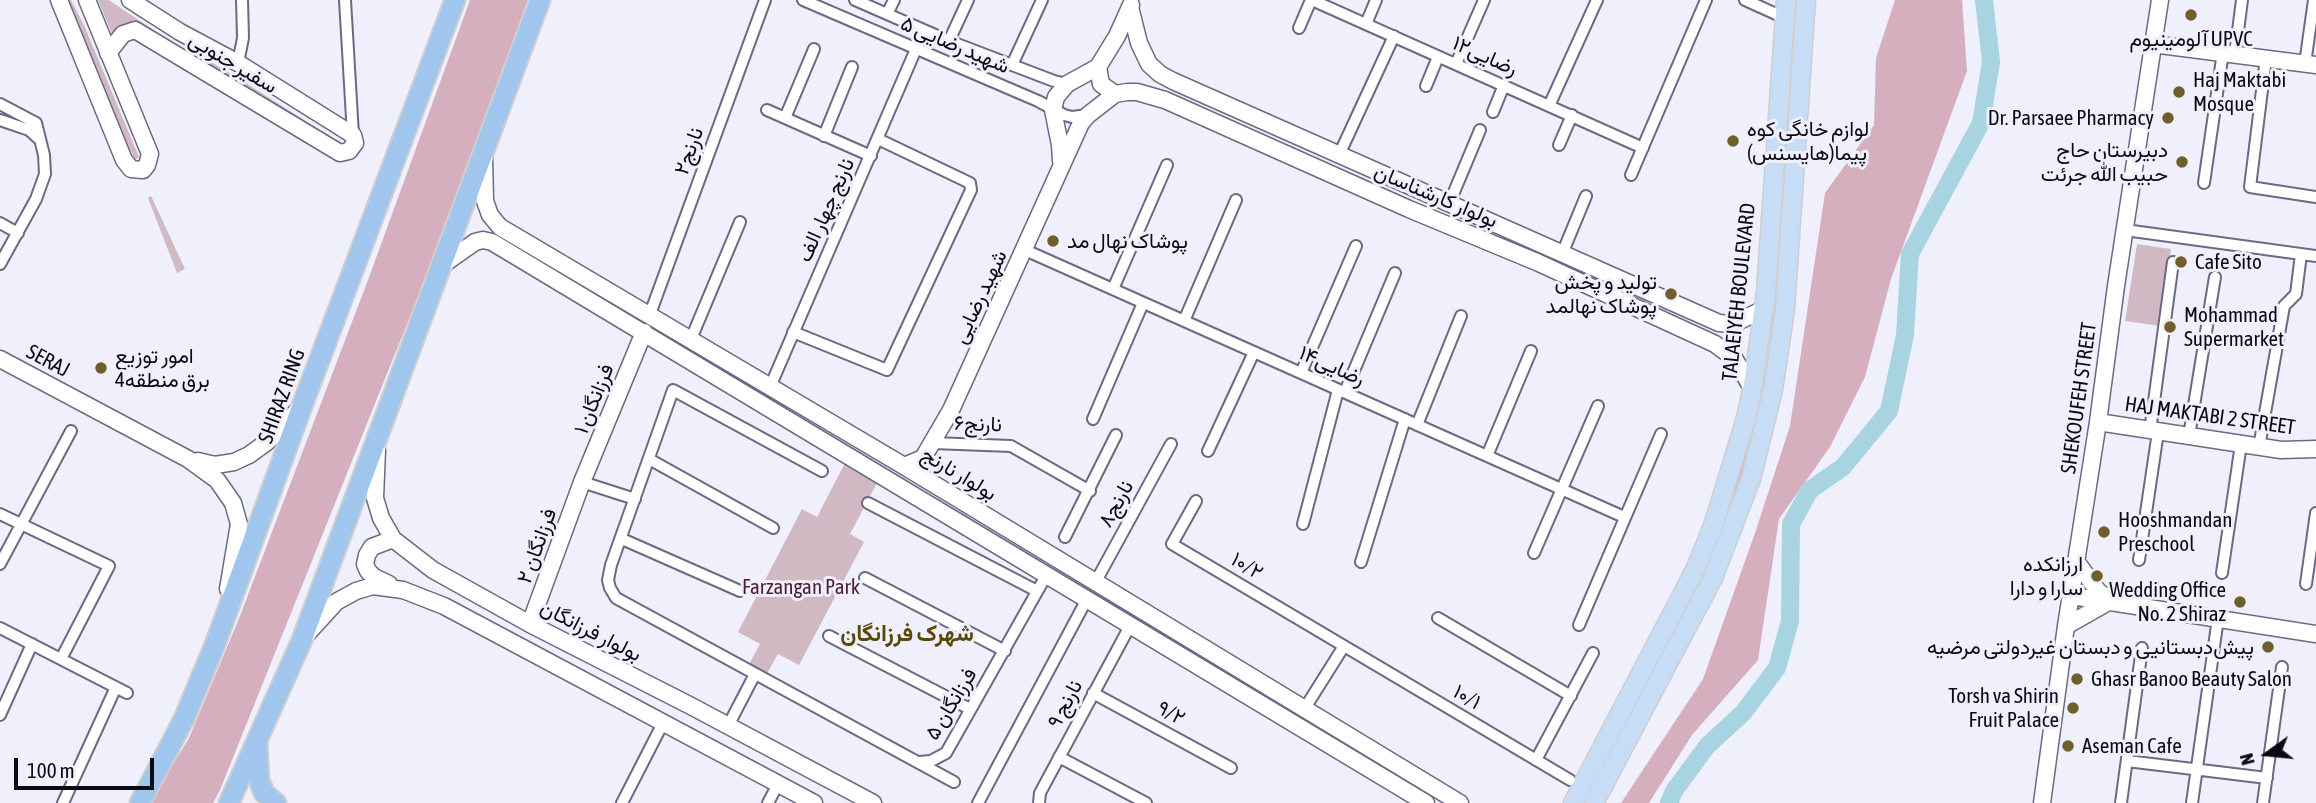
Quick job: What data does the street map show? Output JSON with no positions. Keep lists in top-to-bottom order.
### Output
{
  "streets": {
    "highway": ["SHIRAZ RING"],
    "main road": ["TALAEIYEH BOULEVARD"],
    "street": [
      "شهید رضایی ۵",
      "رضایی۱۲",
      "سفیر جنوبی",
      "نارنج۲",
      "بولوار کارشناسان",
      "نارنج چهار الف",
      "شهید رضایی",
      "SERAJ",
      "رضایی۱۴",
      "SHEKOUFEH STREET",
      "فرزانگان ۱",
      "HAJ MAKTABI 2 STREET",
      "نارنج۶",
      "بولوار نارنج",
      "نارنج۸",
      "فرزانگان ۲",
      "۱۰/۲",
      "بولوار فرزانگان",
      "۱۰/۱",
      "فرزانگان ۵",
      "نارنج ۹",
      "۹/۲"
    ]
  },
  "crossings": [
    ["شهید رضایی ۵", "نارنج چهار الف"],
    ["شهید رضایی ۵", "شهید رضایی"],
    ["نارنج۲", "بولوار نارنج"],
    ["بولوار کارشناسان", "TALAEIYEH BOULEVARD"],
    ["نارنج چهار الف", "بولوار نارنج"],
    ["شهید رضایی", "رضایی۱۴"],
    ["شهید رضایی", "نارنج۶"],
    ["SHEKOUFEH STREET", "HAJ MAKTABI 2 STREET"],
    ["فرزانگان ۱", "بولوار نارنج"],
    ["فرزانگان ۱", "فرزانگان ۲"],
    ["نارنج۶", "بولوار نارنج"],
    ["بولوار نارنج", "نارنج۸"],
    ["بولوار نارنج", "فرزانگان ۵"],
    ["بولوار نارنج", "نارنج ۹"],
    ["فرزانگان ۲", "بولوار فرزانگان"],
    ["۱۰/۲", "۱۰/۱"],
    ["نارنج ۹", "۹/۲"]
  ],
  "districts": ["شهرک فرزانگان"],
  "parks": ["Farzangan Park"],
  "places": [
    "آلومینیوم UPVC",
    "Haj Maktabi Mosque",
    "Dr. Parsaee Pharmacy",
    "لوازم خانگی کوه پیما(هایسنس)",
    "دبیرستان حاج حبیب الله جرئت",
    "پوشاک نهال مد",
    "Cafe Sito",
    "تولید و پخش پوشاک نهالمد",
    "Mohammad Supermarket",
    "امور توزیع برق منطقه4",
    "Hooshmandan Preschool",
    "ارزانکده سارا و دارا",
    "Wedding Office No. 2 Shiraz",
    "پیش‌دبستانیی و دبستان غیردولتی مرضیه",
    "Ghasr Banoo Beauty Salon",
    "Torsh va Shirin Fruit Palace",
    "Aseman Cafe"
  ],
  "scale_bar": "100 m",
  "north": "left"
}
